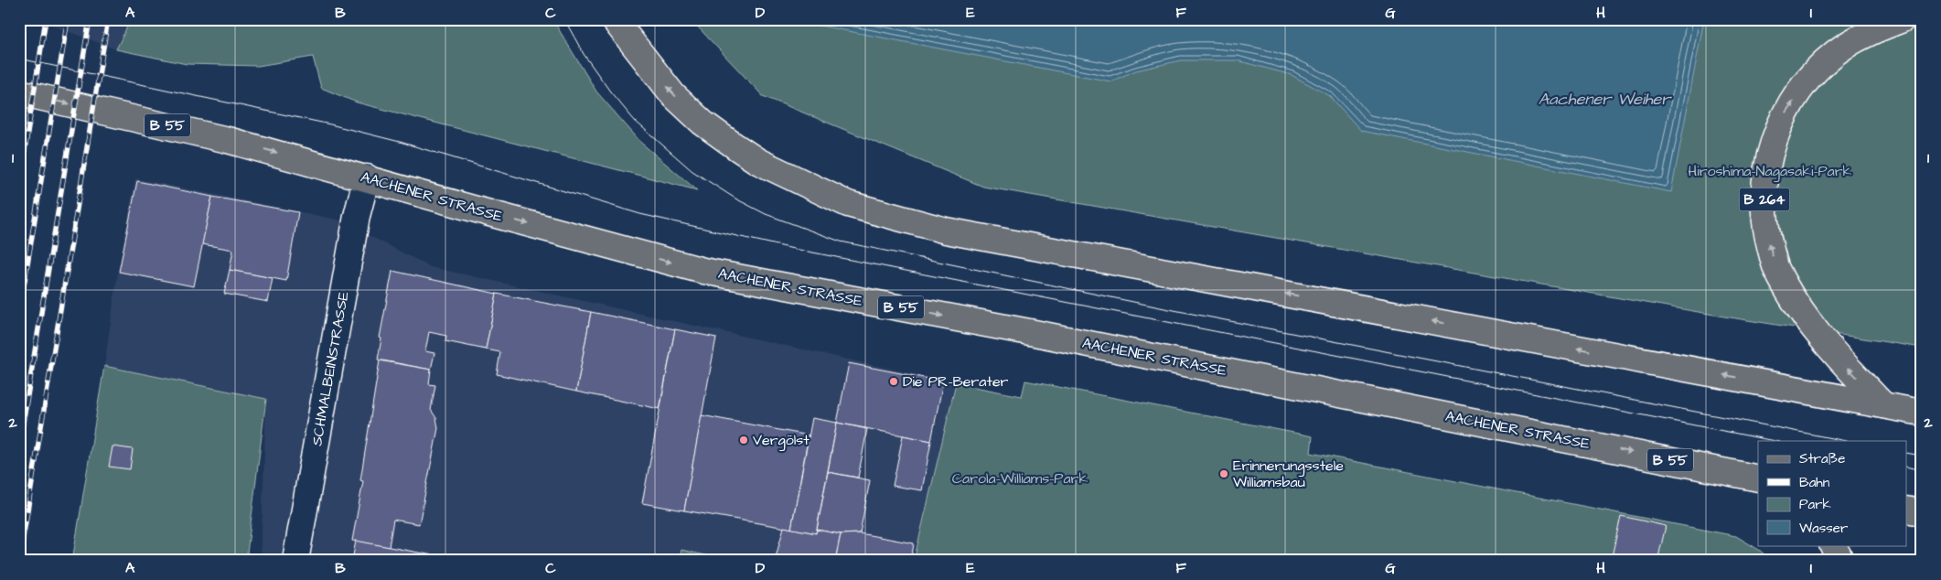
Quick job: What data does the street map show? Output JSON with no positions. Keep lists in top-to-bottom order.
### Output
{
  "streets": {
    "main road": ["B 55", "AACHENER STRASSE", "B 264"],
    "street": ["SCHMALBEINSTRASSE"]
  },
  "crossings": [
    ["AACHENER STRASSE", "SCHMALBEINSTRASSE"]
  ],
  "water": ["Aachener Weiher"],
  "parks": ["Hiroshima-Nagasaki-Park", "Carola-Williams-Park"],
  "places": ["Die PR-Berater", "Vergölst", "Erinnerungsstele Williamsbau"],
  "legend": [
    "Straße",
    "Bahn",
    "Park",
    "Wasser"
  ],
  "grid": {
    "columns": [
      "A",
      "B",
      "C",
      "D",
      "E",
      "F",
      "G",
      "H",
      "I"
    ],
    "rows": ["1", "2"]
  }
}
